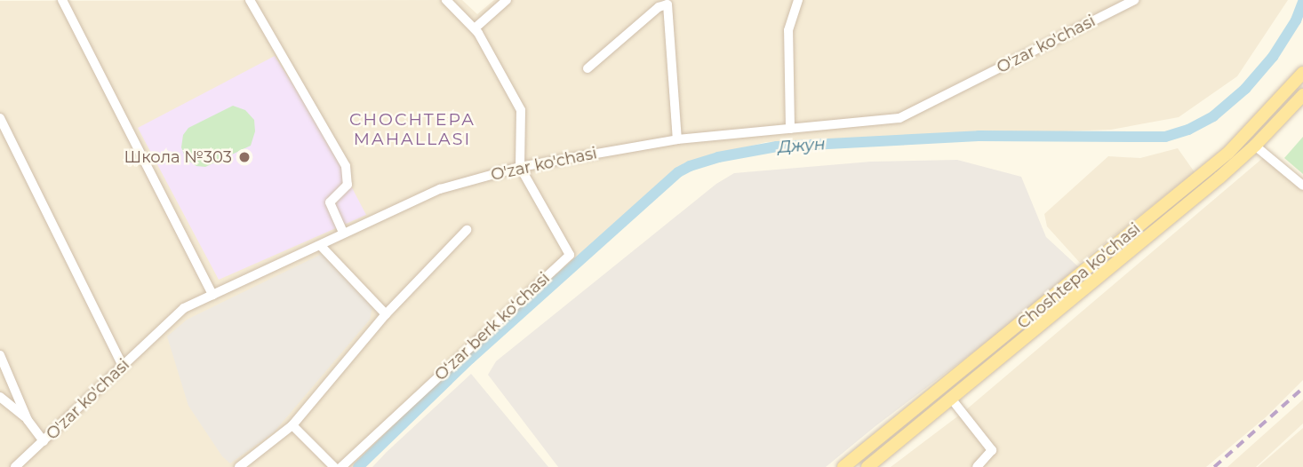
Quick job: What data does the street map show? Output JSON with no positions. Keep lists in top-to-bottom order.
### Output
{
  "streets": {
    "main road": ["Choshtepa ko'chasi"],
    "street": ["O'zar ko'chasi", "Oʻzar berk koʻchasi"]
  },
  "crossings": [
    ["O'zar ko'chasi", "Oʻzar berk koʻchasi"]
  ],
  "districts": ["CHOCHTEPA MAHALLASI"],
  "water": ["Джун"],
  "places": ["Школа №303"]
}
